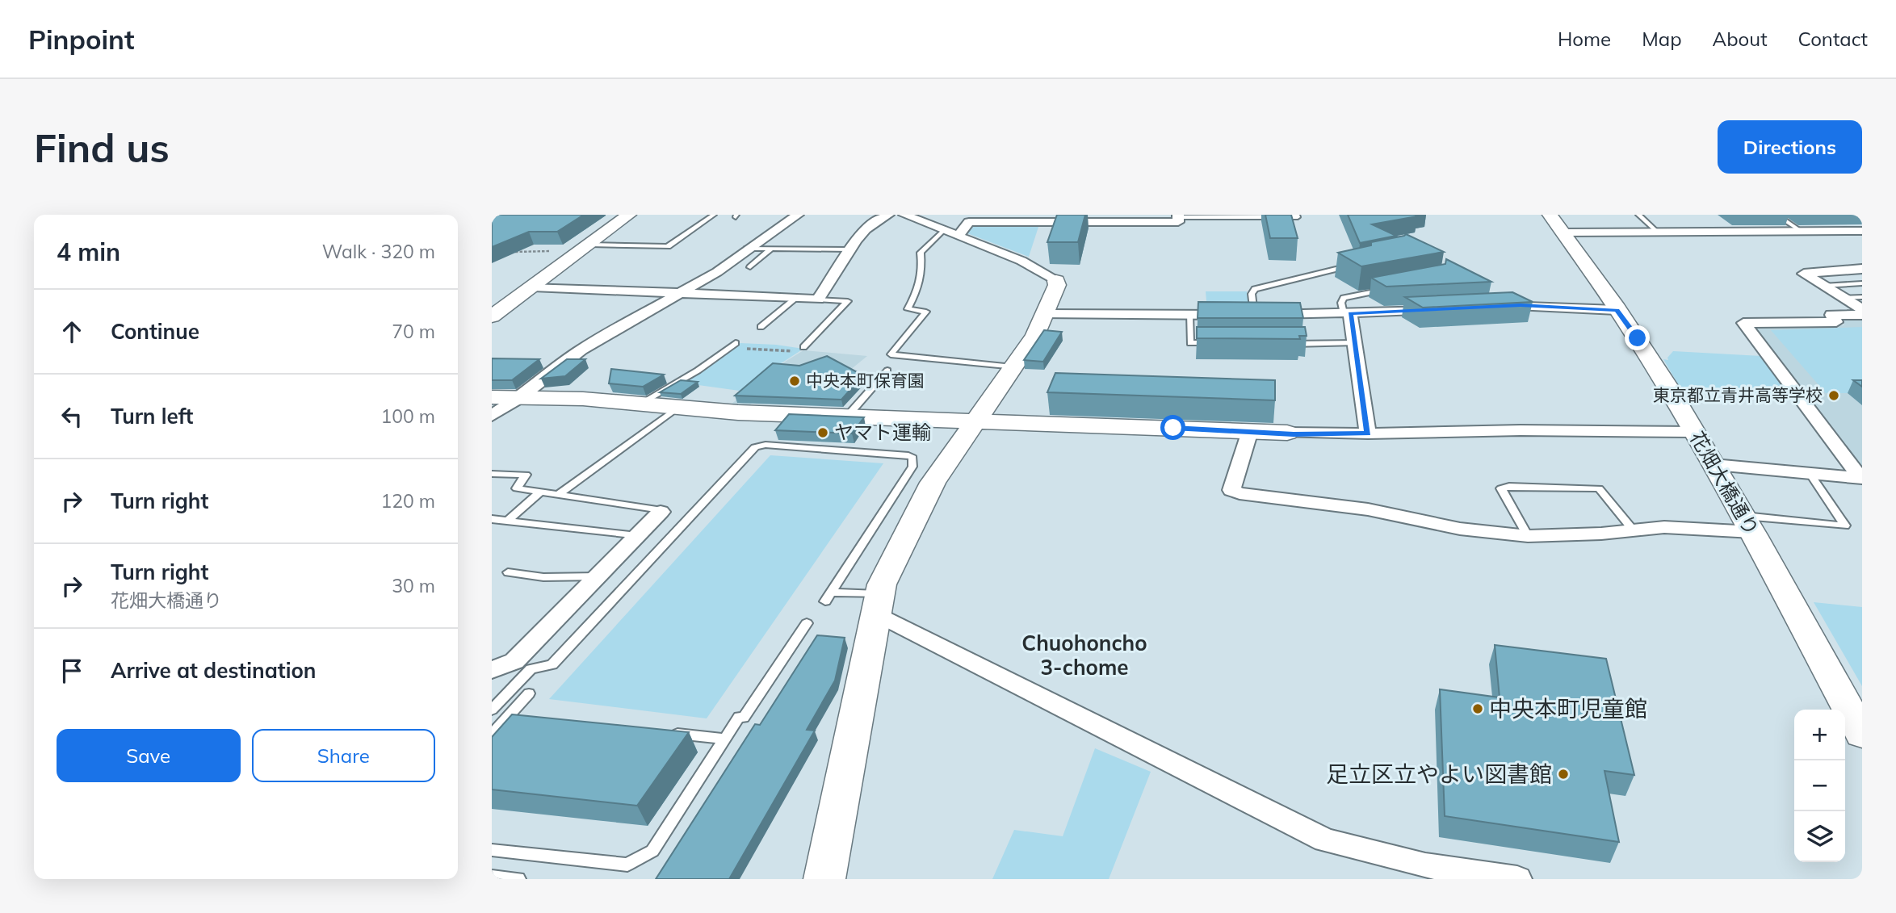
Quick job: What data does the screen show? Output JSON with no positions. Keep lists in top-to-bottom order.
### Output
{
  "streets": {
    "street": ["花畑大橋通り"]
  },
  "districts": ["Chuohoncho 3-chome"],
  "places": [
    "中央本町保育園",
    "東京都立青井高等学校",
    "ヤマト運輸",
    "中央本町児童館",
    "足立区立やよい図書館"
  ],
  "page": {
    "header": "Pinpoint",
    "nav": [
      "Home",
      "Map",
      "About",
      "Contact"
    ],
    "buttons": [
      "Directions",
      ["Save", "Share"]
    ],
    "title": "Find us",
    "heading": ["4 min", "Walk · 320 m"],
    "list": [
      ["Continue", "70 m"],
      ["Turn left", "100 m"],
      ["Turn right", "120 m"],
      ["Turn right", "花畑大橋通り", "30 m"],
      "Arrive at destination"
    ],
    "map_buttons": ["+", "−"]
  }
}
